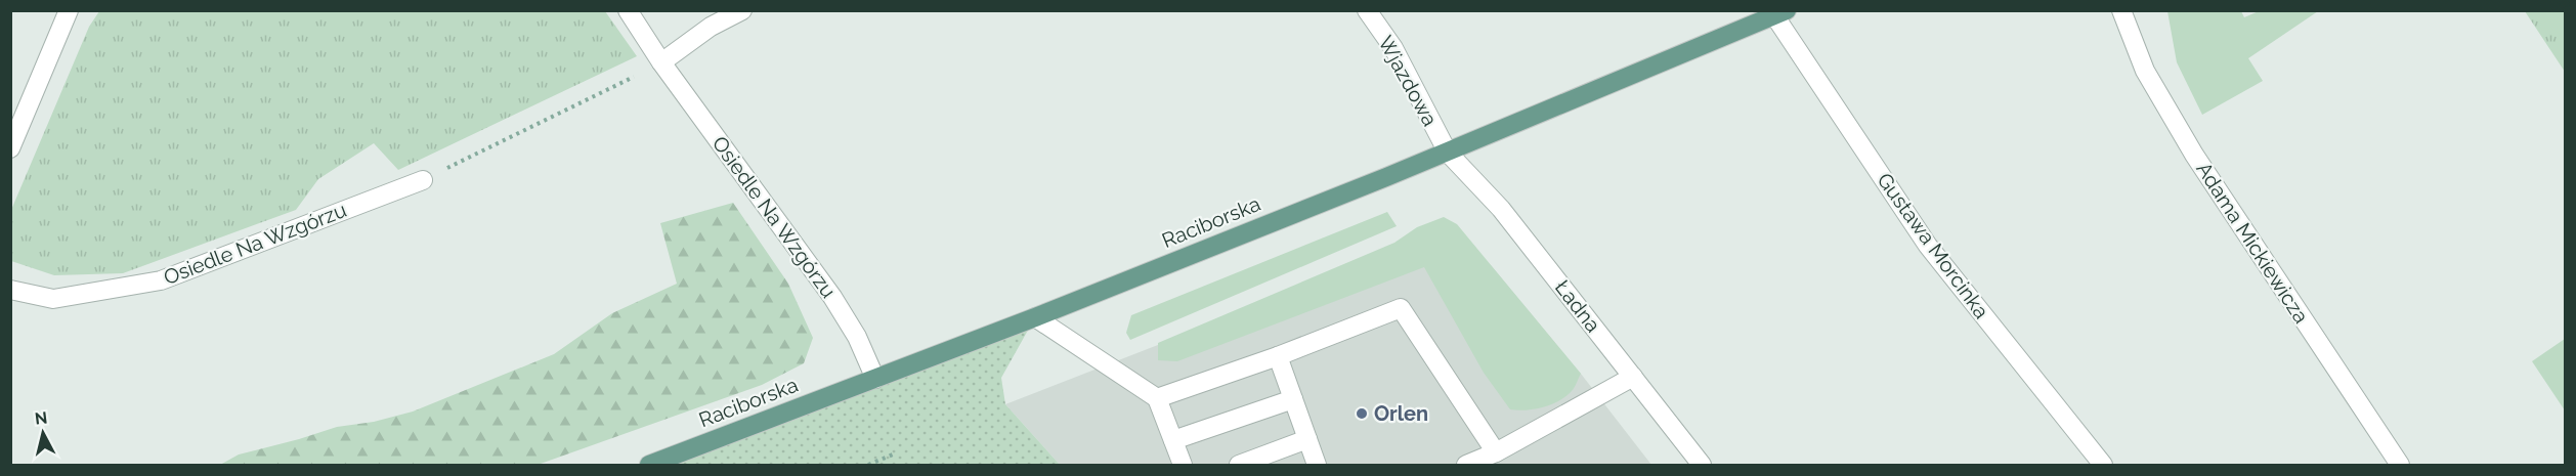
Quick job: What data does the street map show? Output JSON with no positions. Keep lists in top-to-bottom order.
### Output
{
  "streets": {
    "main road": ["Raciborska"],
    "street": [
      "Wjazdowa",
      "Osiedle Na Wzgórzu",
      "Adama Mickiewicza",
      "Gustawa Morcinka",
      "Ładna"
    ]
  },
  "crossings": [
    ["Wjazdowa", "Raciborska"],
    ["Wjazdowa", "Ładna"],
    ["Osiedle Na Wzgórzu", "Raciborska"],
    ["Raciborska", "Gustawa Morcinka"],
    ["Raciborska", "Ładna"]
  ],
  "places": ["Orlen"],
  "north": "top"
}
